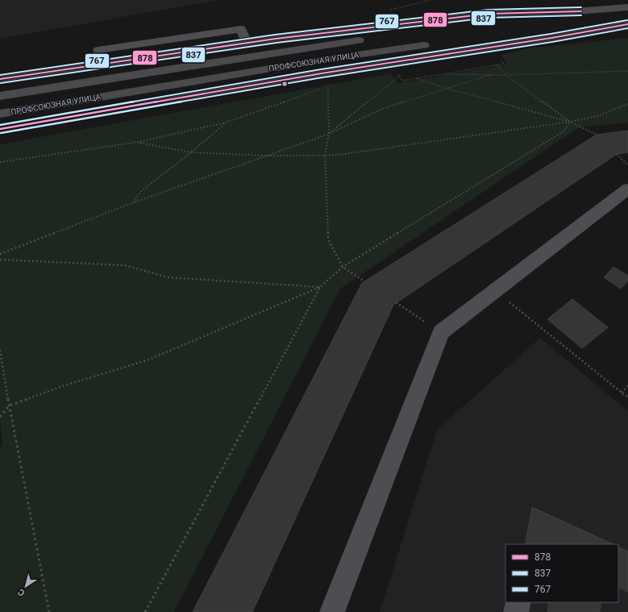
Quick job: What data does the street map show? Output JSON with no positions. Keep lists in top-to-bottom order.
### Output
{
  "streets": {
    "main road": ["ПРОФСОЮЗНАЯ УЛИЦА"]
  },
  "lines": ["transit line 767", "transit line 878", "transit line 837"],
  "legend": ["878", "837", "767"],
  "north": "bottom left"
}
